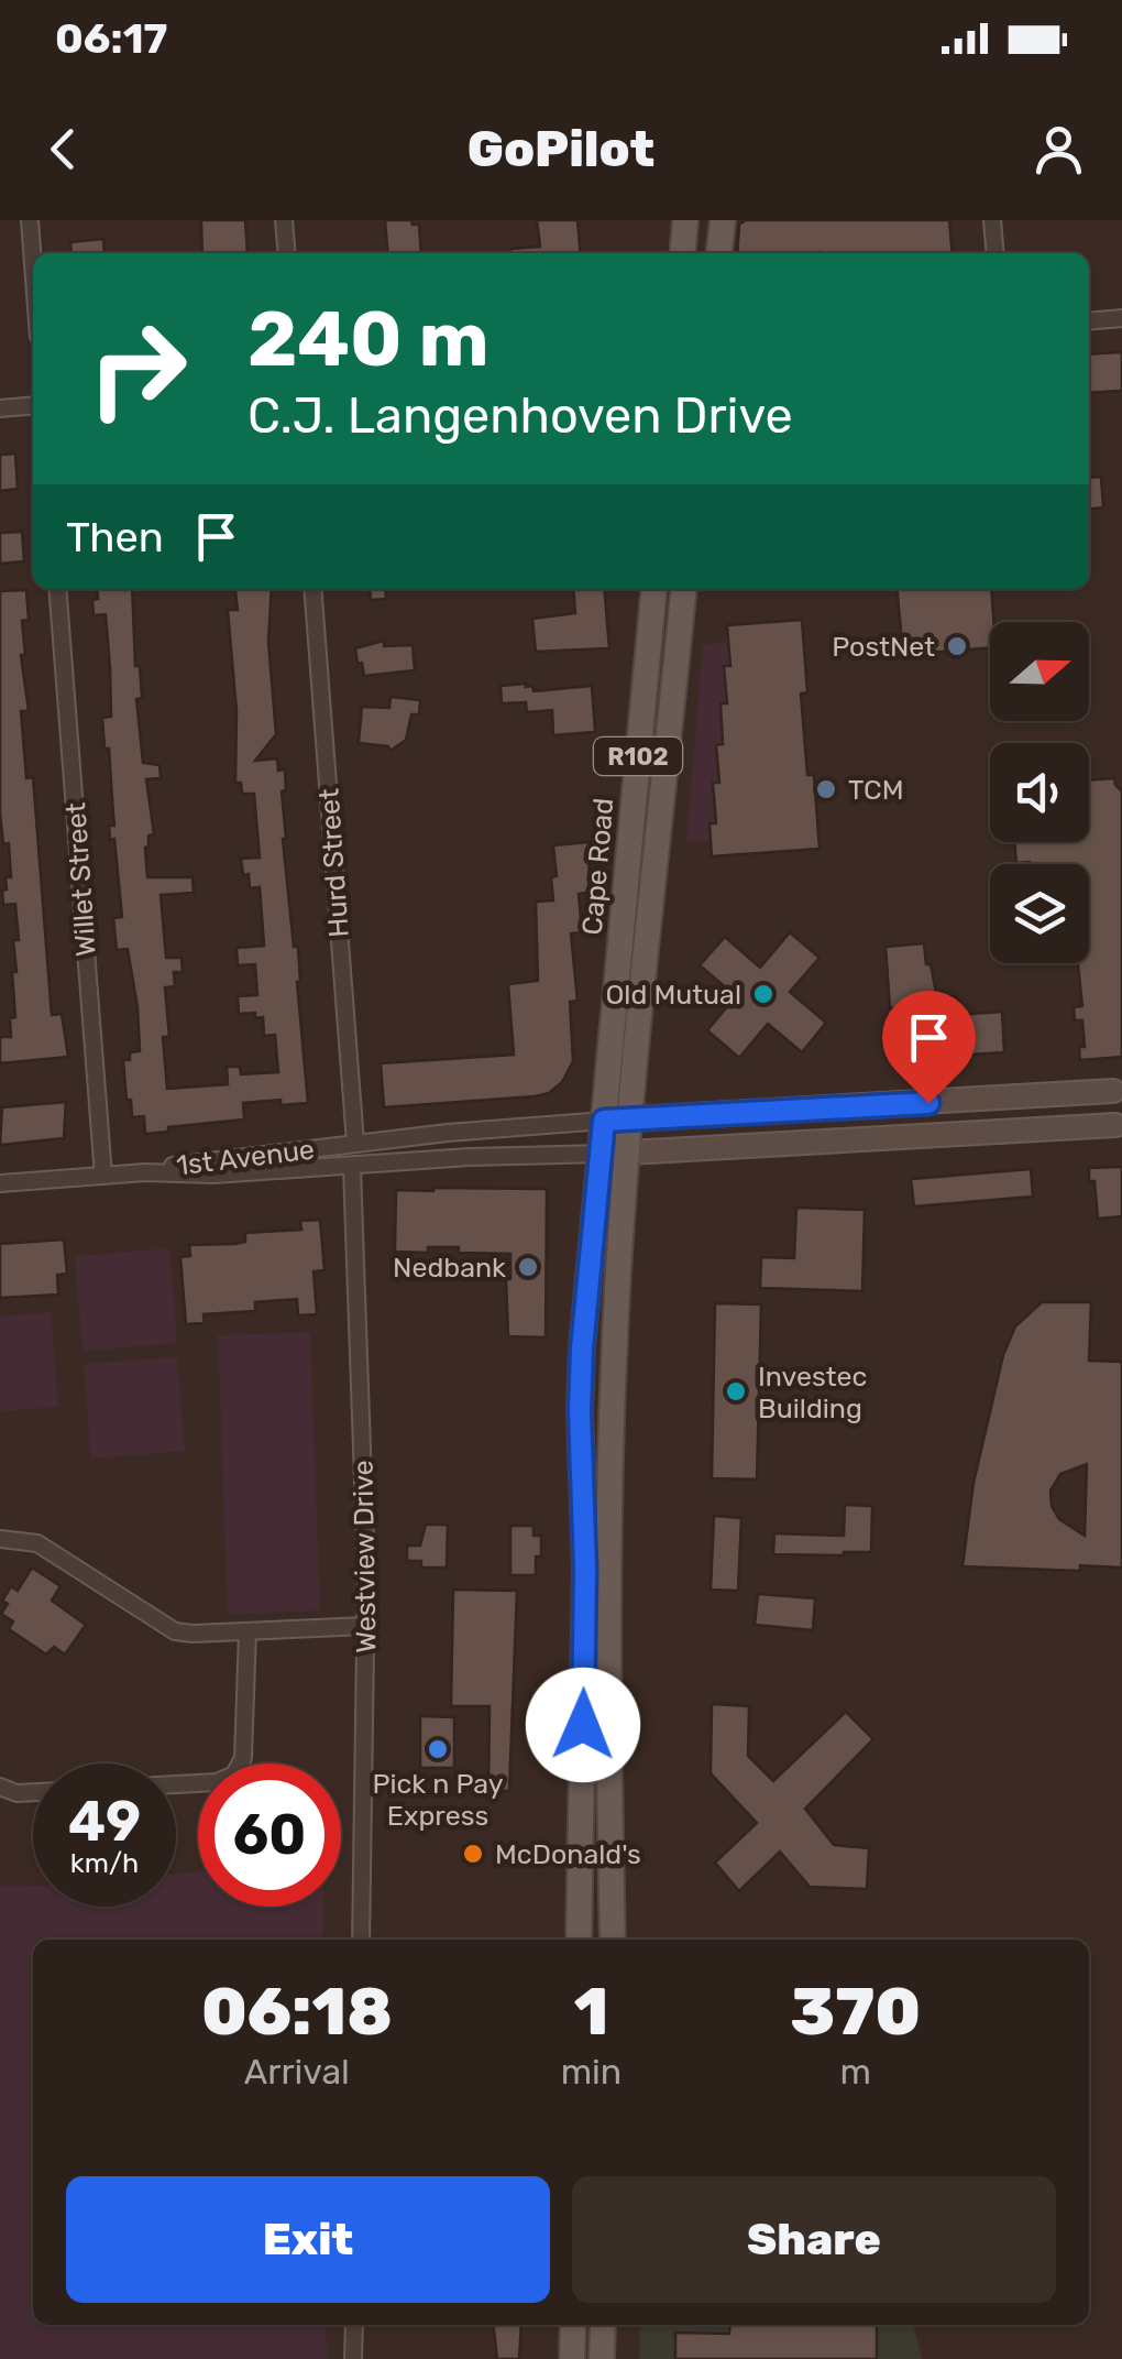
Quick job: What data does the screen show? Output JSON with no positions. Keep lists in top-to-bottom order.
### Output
{
  "streets": {
    "main road": ["R102", "Cape Road"],
    "street": [
      "Hurd Street",
      "Willet Street",
      "1st Avenue",
      "Westview Drive"
    ]
  },
  "crossings": [
    ["Hurd Street", "1st Avenue"],
    ["Cape Road", "1st Avenue"],
    ["1st Avenue", "Westview Drive"]
  ],
  "places": [
    "PostNet",
    "TCM",
    "Old Mutual",
    "Nedbank",
    "Investec Building",
    "Pick n Pay Express",
    "McDonald's"
  ],
  "north": "right",
  "page": {
    "status": "06:17",
    "header": "GoPilot",
    "turn": ["240 m", "C.J. Langenhoven Drive"],
    "then": "Then",
    "speed": "49 km/h",
    "limit": "60",
    "eta": [
      "06:18",
      "Arrival",
      "1",
      "min",
      "370",
      "m"
    ],
    "buttons": ["Exit", "Share"]
  }
}
